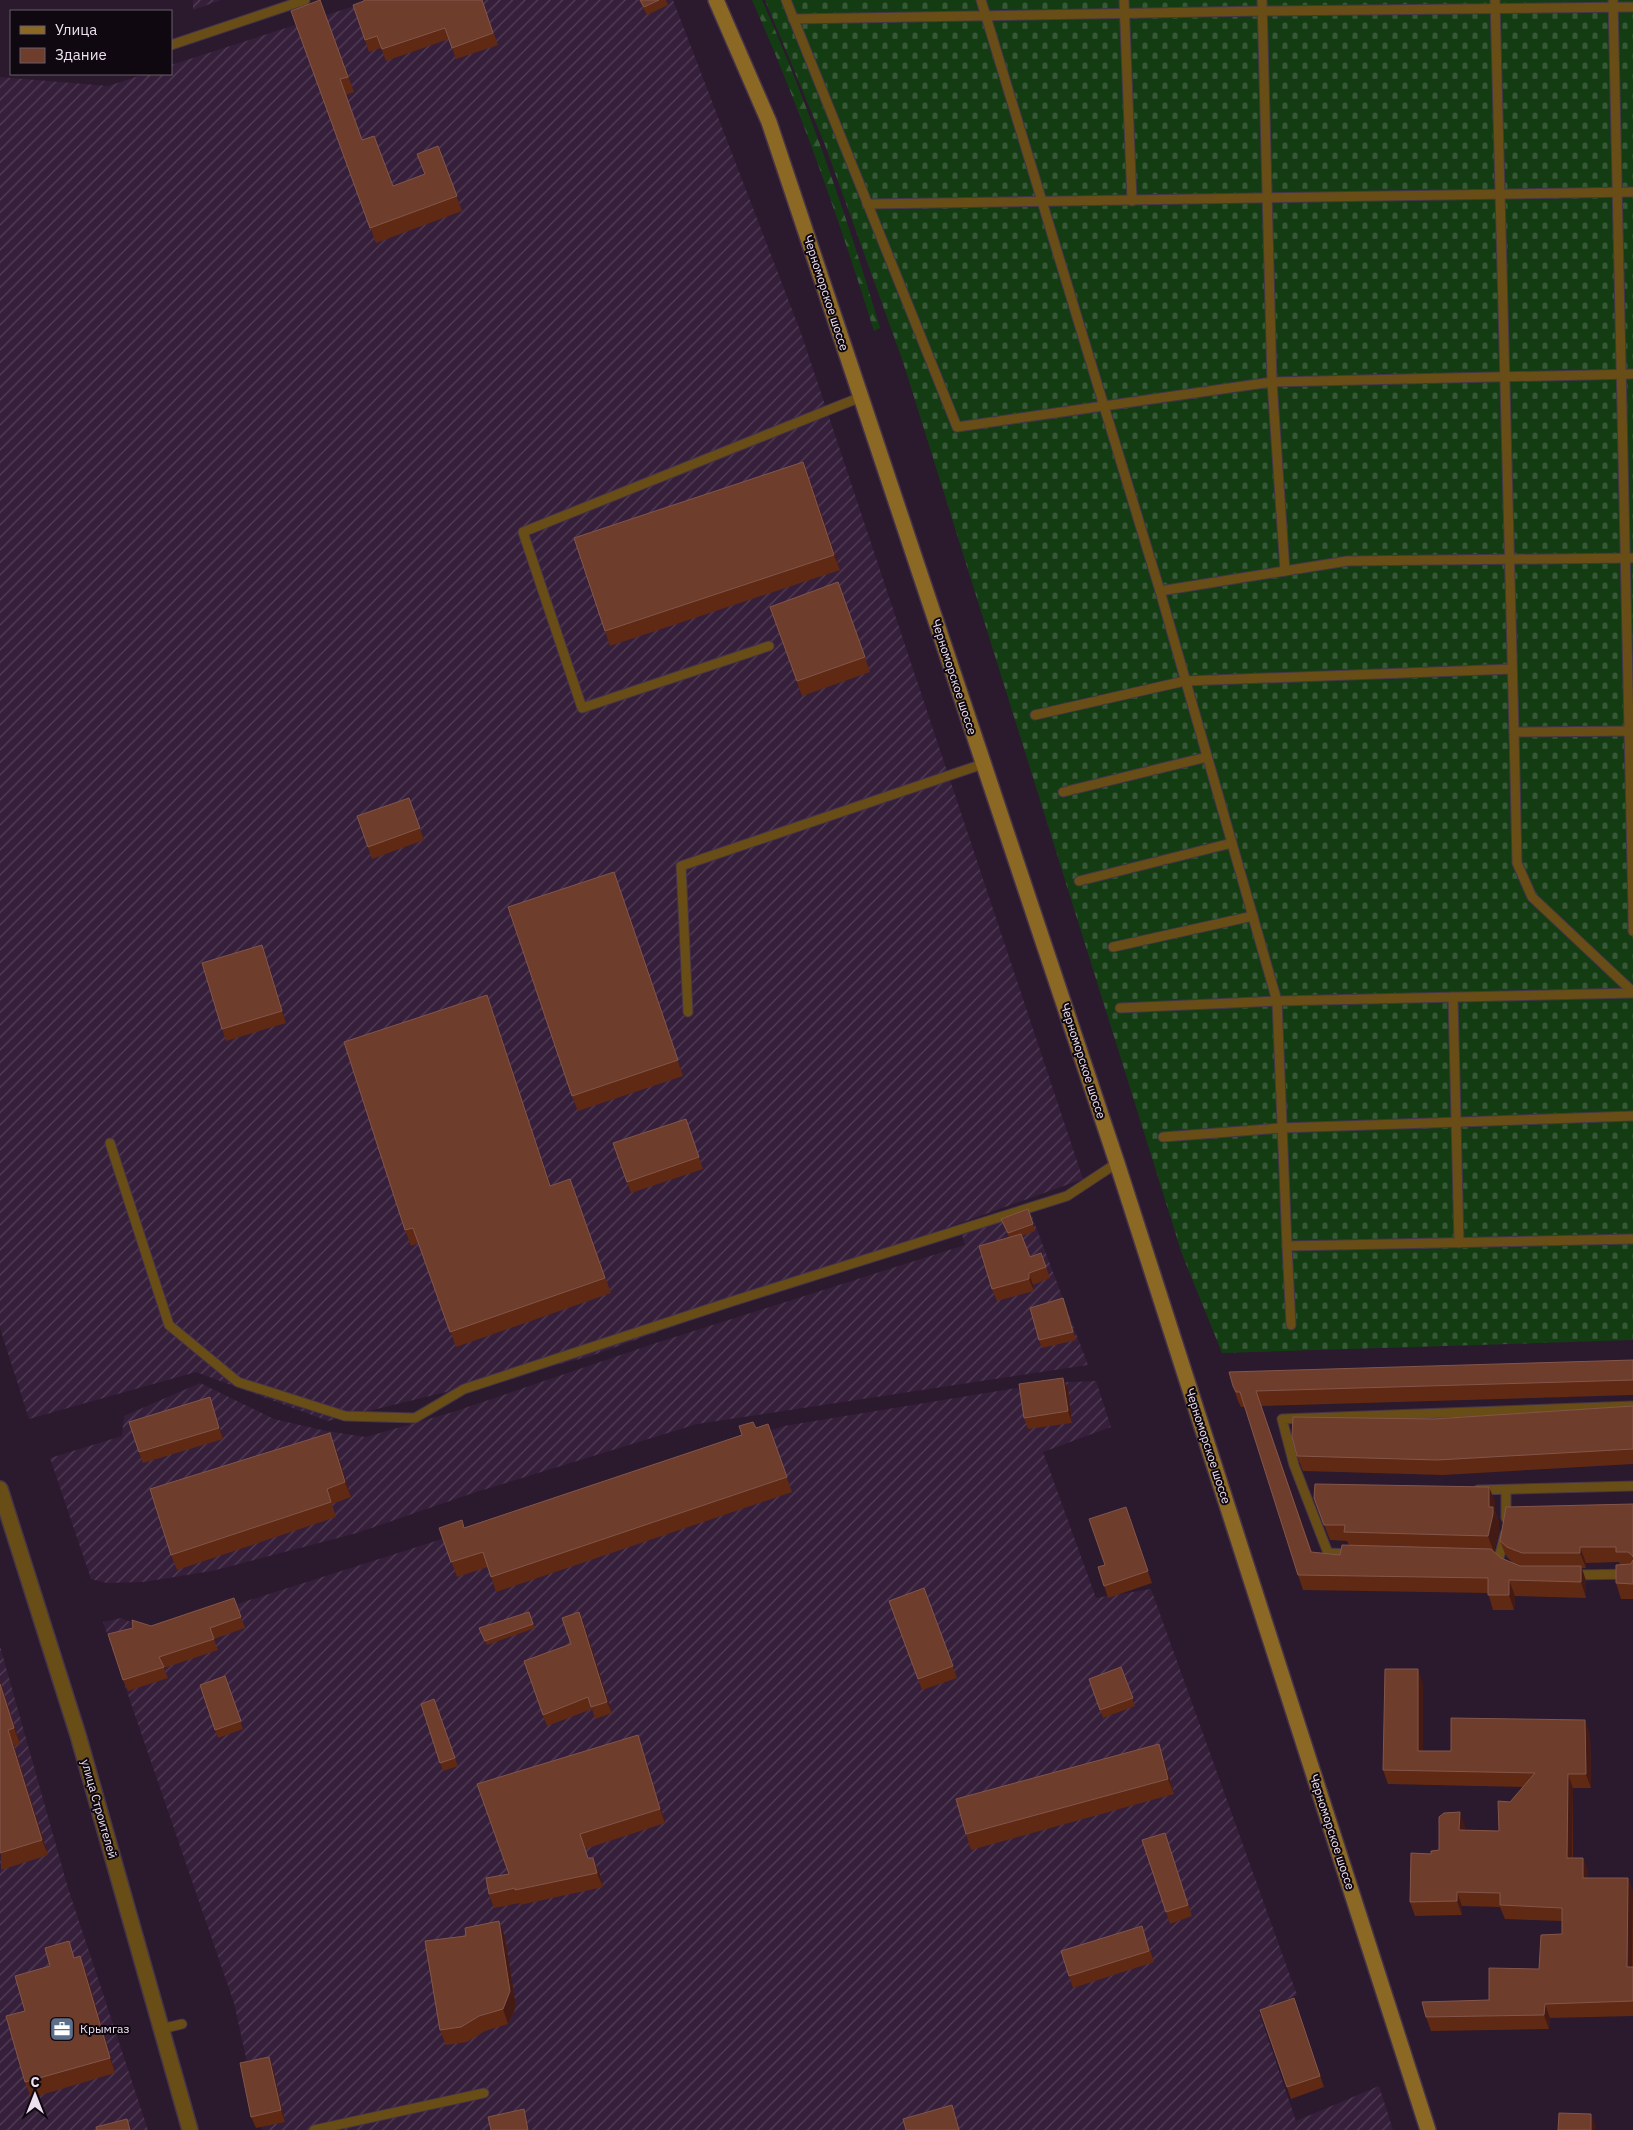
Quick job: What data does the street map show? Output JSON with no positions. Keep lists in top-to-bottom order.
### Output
{
  "streets": {
    "main road": ["Черноморское шоссе"],
    "street": ["улица Строителей"]
  },
  "places": {
    "office": ["Крымгаз"]
  },
  "legend": ["Улица", "Здание"],
  "north": "top"
}
